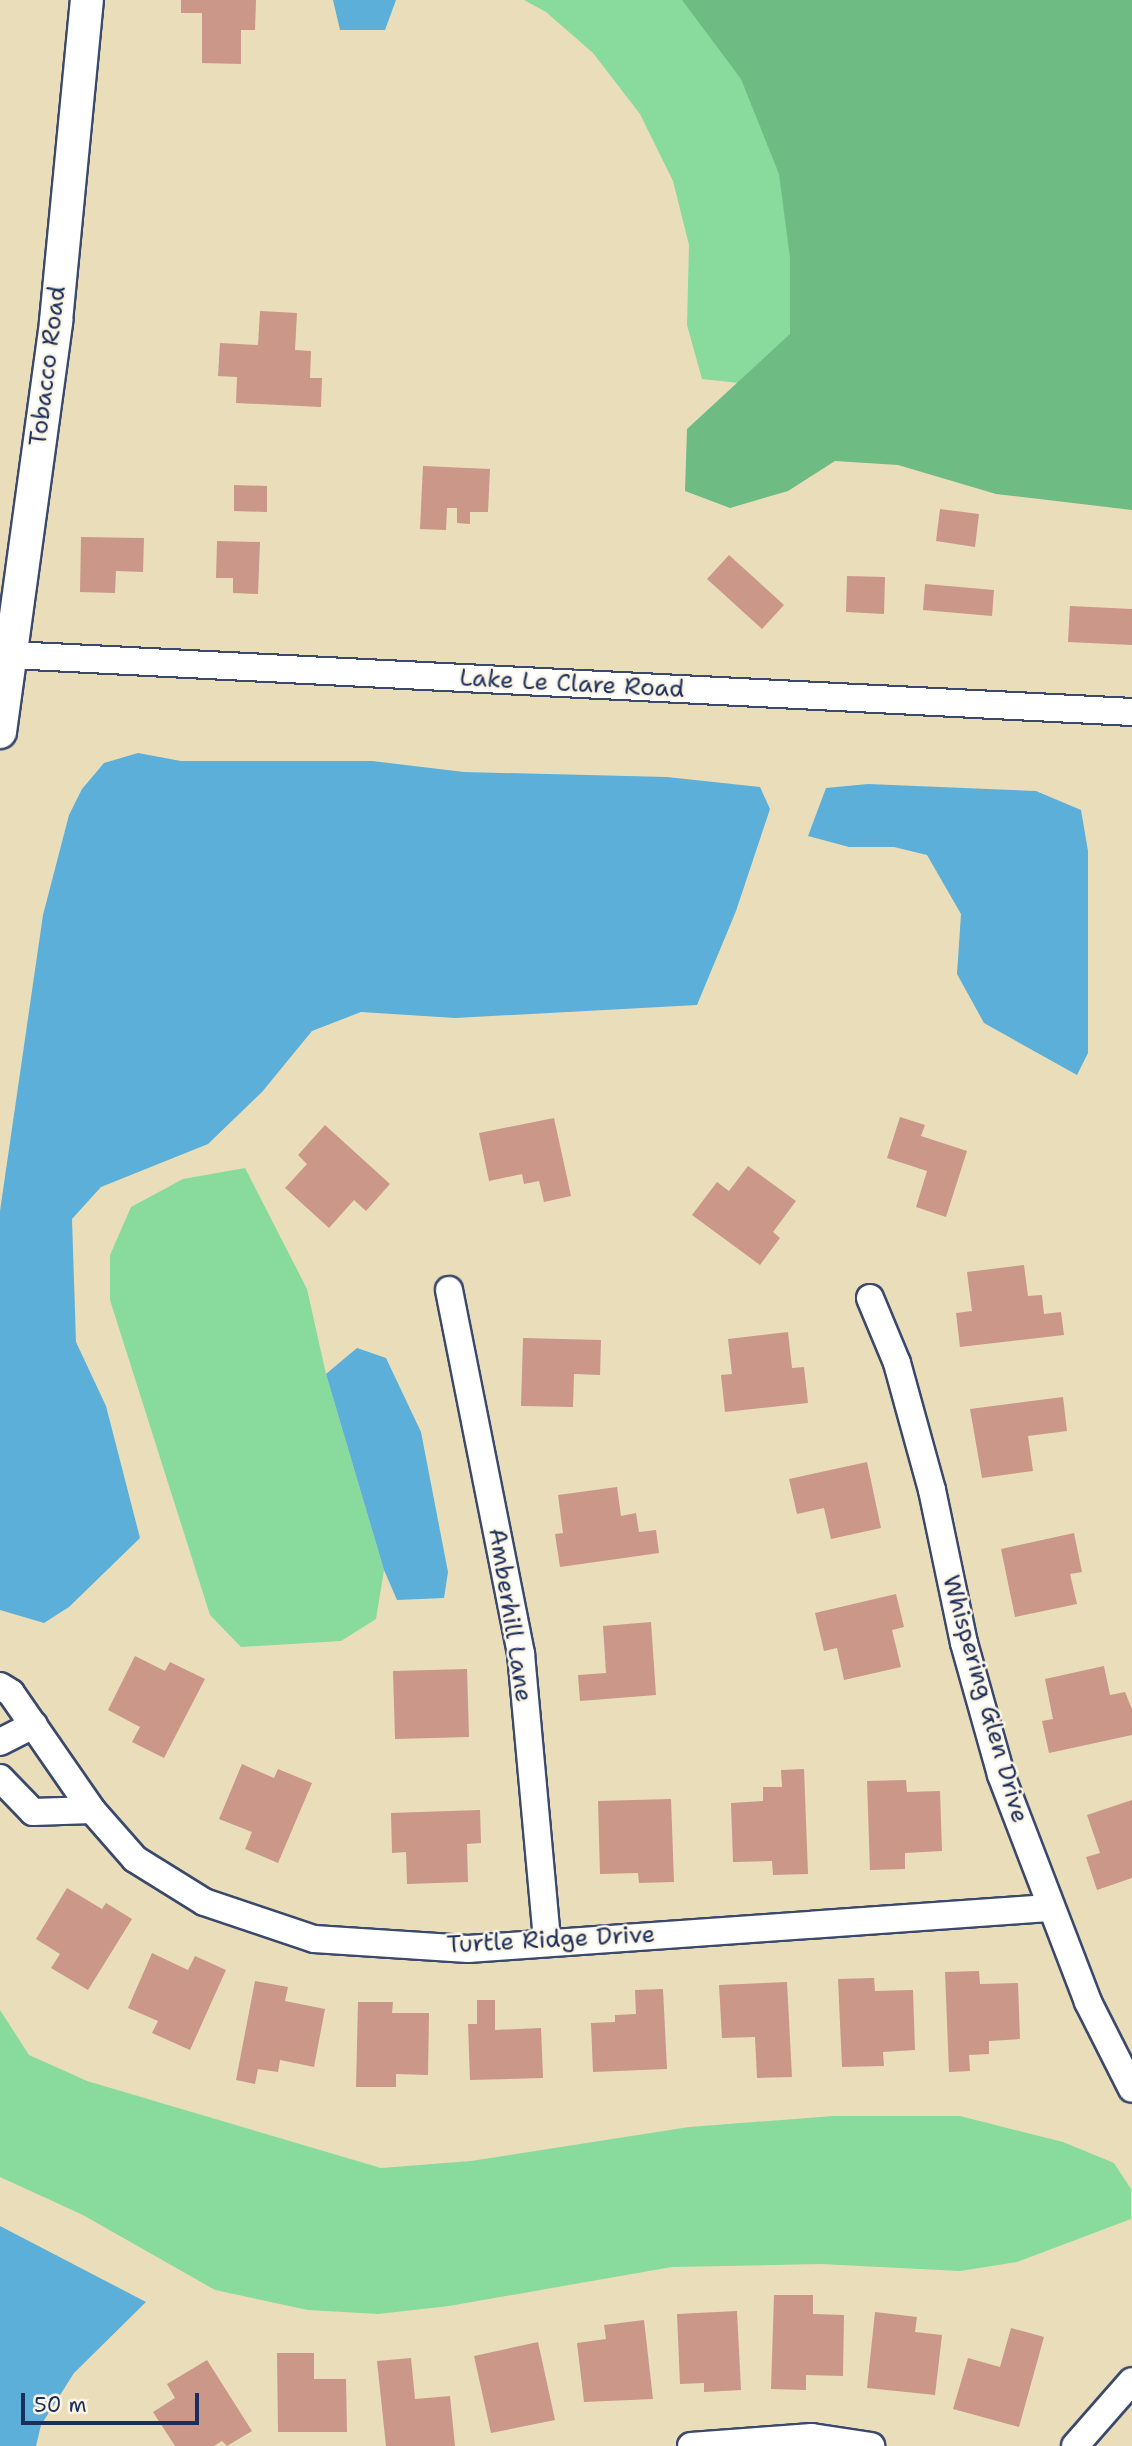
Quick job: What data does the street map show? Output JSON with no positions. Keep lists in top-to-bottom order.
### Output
{
  "streets": {
    "street": [
      "Tobacco Road",
      "Lake Le Clare Road",
      "Amberhill Lane",
      "Whispering Glen Drive",
      "Turtle Ridge Drive"
    ]
  },
  "crossings": [
    ["Tobacco Road", "Lake Le Clare Road"],
    ["Amberhill Lane", "Turtle Ridge Drive"],
    ["Whispering Glen Drive", "Turtle Ridge Drive"]
  ],
  "scale_bar": "50 m"
}
